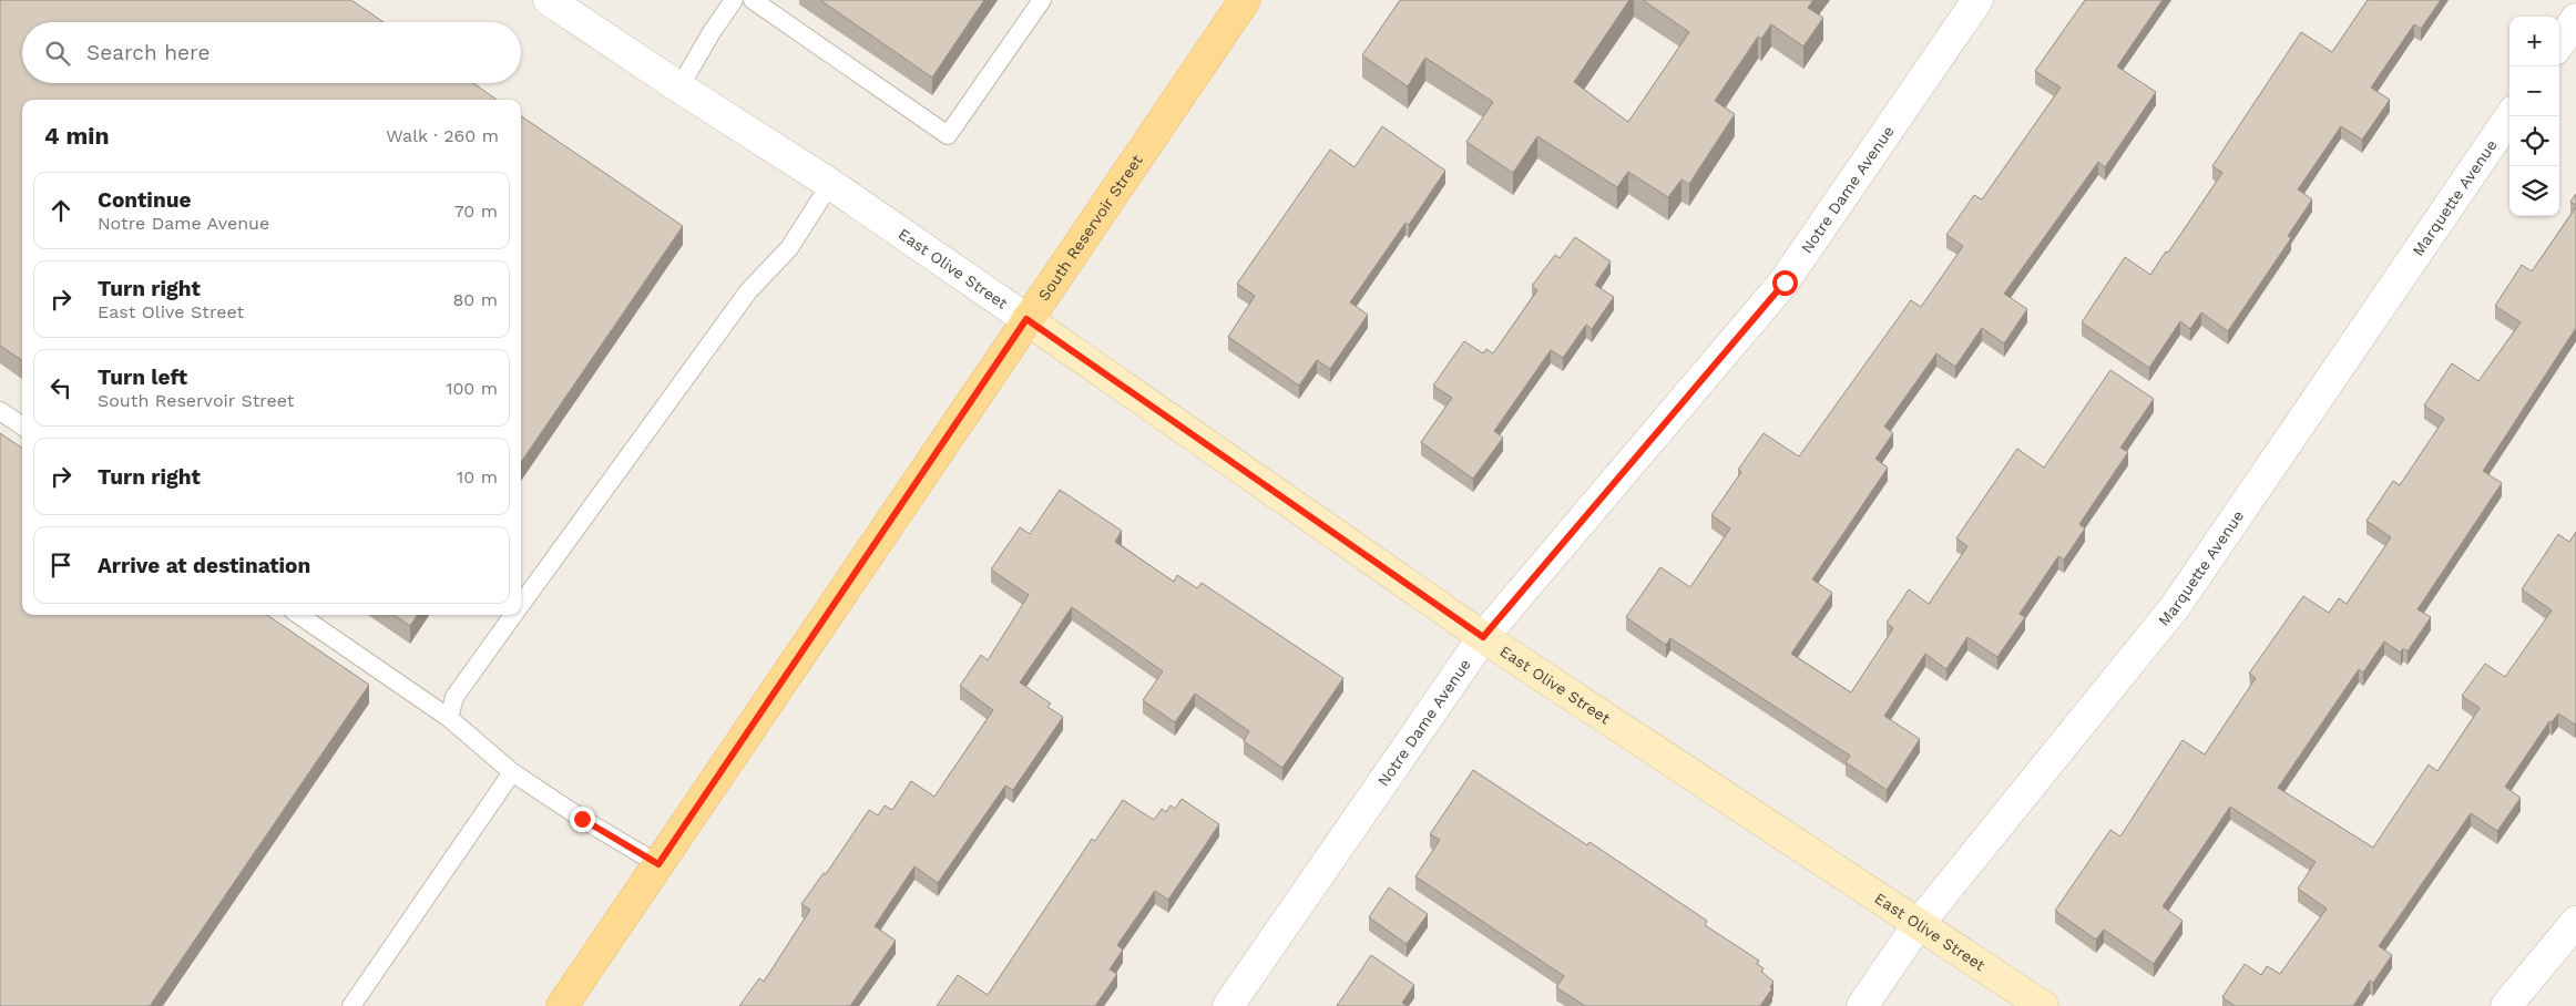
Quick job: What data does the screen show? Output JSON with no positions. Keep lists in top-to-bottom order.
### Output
{
  "streets": {
    "main road": ["South Reservoir Street"],
    "street": ["Notre Dame Avenue", "Marquette Avenue", "East Olive Street"]
  },
  "crossings": [
    ["Notre Dame Avenue", "East Olive Street"],
    ["Marquette Avenue", "East Olive Street"],
    ["South Reservoir Street", "East Olive Street"]
  ],
  "page": {
    "map_buttons": ["+", "−"],
    "search": "Search here",
    "heading": ["4 min", "Walk · 260 m"],
    "list": [
      ["Continue", "Notre Dame Avenue", "70 m"],
      ["Turn right", "East Olive Street", "80 m"],
      ["Turn left", "South Reservoir Street", "100 m"],
      ["Turn right", "10 m"],
      "Arrive at destination"
    ]
  }
}
